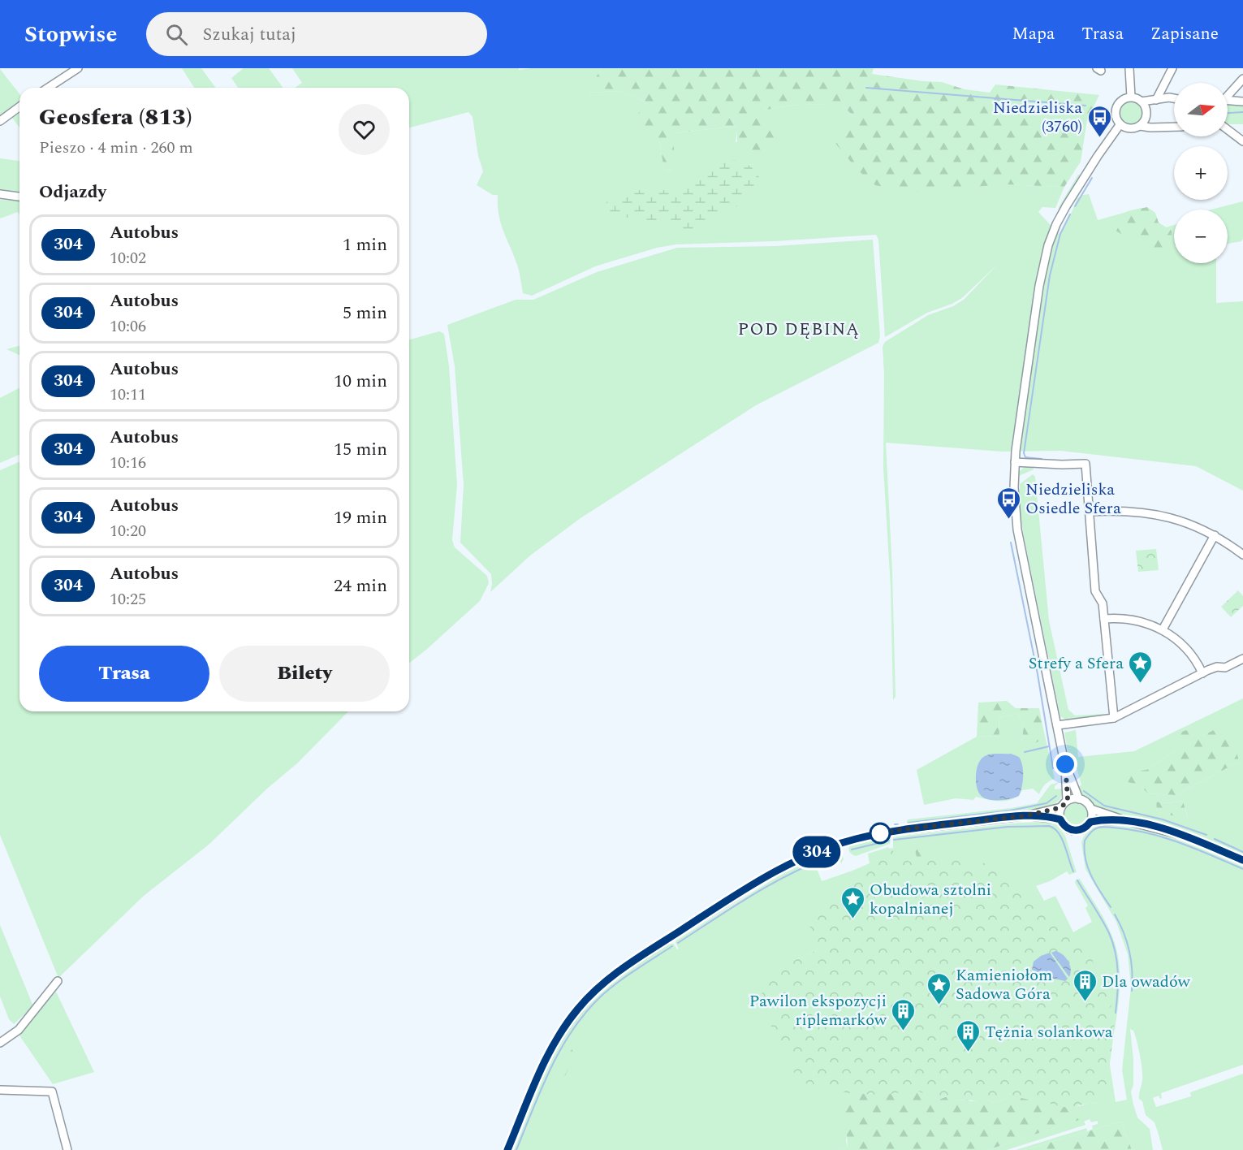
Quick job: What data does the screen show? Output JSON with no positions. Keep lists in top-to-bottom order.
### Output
{
  "districts": ["POD DĘBINĄ"],
  "places": {
    "bus stop": ["Niedzieliska (3760)", "Niedzieliska Osiedle Sfera"],
    "place": ["Strefy a Sfera", "Obudowa sztolni kopalnianej", "Kamieniołom Sadowa Góra"],
    "building": ["Dla owadów", "Pawilon ekspozycji riplemarków", "Tężnia solankowa"]
  },
  "lines": ["bus line 304"],
  "north": "right",
  "page": {
    "header": "Stopwise",
    "search": "Szukaj tutaj",
    "nav": ["Mapa", "Trasa", "Zapisane"],
    "on_map": "304",
    "map_buttons": ["+", "−"],
    "heading": [
      ["Geosfera (813)", "Pieszo · 4 min · 260 m"],
      "Odjazdy"
    ],
    "list": [
      {
        "mark": "304",
        "name": "Autobus",
        "note": "10:02",
        "value": "1 min"
      },
      {
        "mark": "304",
        "name": "Autobus",
        "note": "10:06",
        "value": "5 min"
      },
      {
        "mark": "304",
        "name": "Autobus",
        "note": "10:11",
        "value": "10 min"
      },
      {
        "mark": "304",
        "name": "Autobus",
        "note": "10:16",
        "value": "15 min"
      },
      {
        "mark": "304",
        "name": "Autobus",
        "note": "10:20",
        "value": "19 min"
      },
      {
        "mark": "304",
        "name": "Autobus",
        "note": "10:25",
        "value": "24 min"
      }
    ],
    "buttons": ["Trasa", "Bilety"]
  }
}
